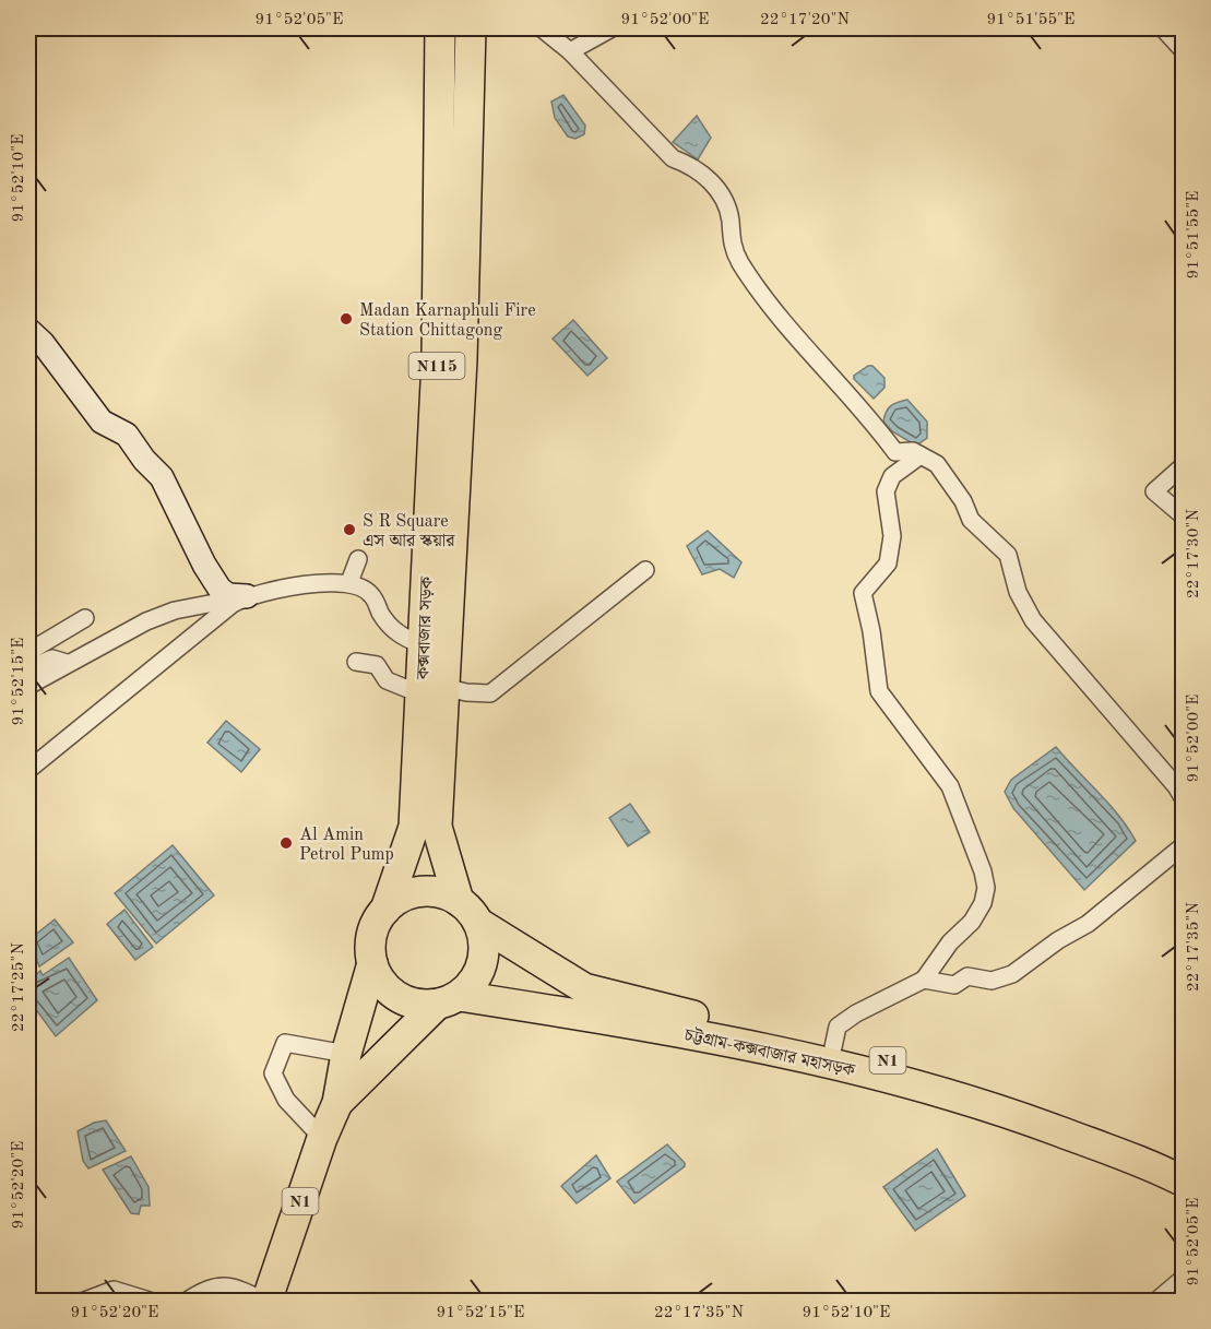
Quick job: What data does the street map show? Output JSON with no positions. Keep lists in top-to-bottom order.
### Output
{
  "streets": {
    "highway": [
      "N115",
      "কক্সবাজার সড়ক",
      "চট্টগ্রাম-কক্সবাজার মহাসড়ক",
      "N1"
    ]
  },
  "crossings": [
    ["কক্সবাজার সড়ক", "চট্টগ্রাম-কক্সবাজার মহাসড়ক"],
    ["কক্সবাজার সড়ক", "N1"],
    ["চট্টগ্রাম-কক্সবাজার মহাসড়ক", "N1"]
  ],
  "places": ["Madan Karnaphuli Fire Station Chittagong", "S R Square এস আর স্কয়ার", "Al Amin Petrol Pump"],
  "coordinates": [
    "91°52'05\"E",
    "91°52'00\"E",
    "22°17'20\"N",
    "91°51'55\"E",
    "91°52'10\"E",
    "22°17'30\"N",
    "91°52'15\"E",
    "22°17'35\"N",
    "22°17'25\"N",
    "91°52'20\"E"
  ]
}
